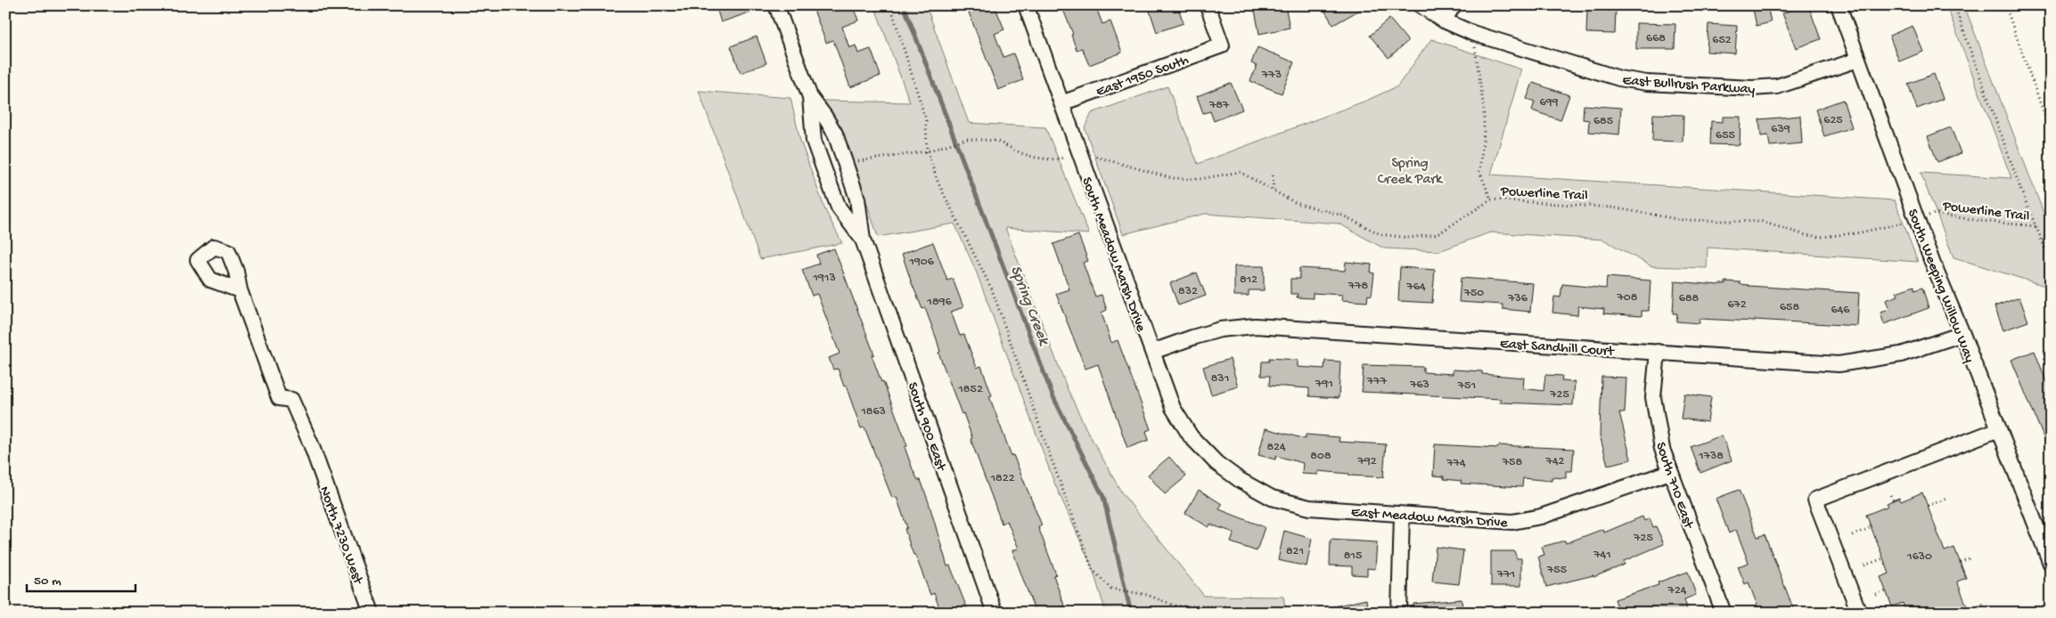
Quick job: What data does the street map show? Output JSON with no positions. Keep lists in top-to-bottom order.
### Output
{
  "streets": {
    "street": [
      "East 1950 South",
      "East Bullrush Parkway",
      "South Meadow Marsh Drive",
      "South Weeping Willow Way",
      "East Sandhill Court",
      "South 900 East",
      "South 710 East",
      "East Meadow Marsh Drive",
      "North 7230 West"
    ],
    "path": ["Powerline Trail"]
  },
  "crossings": [
    ["East 1950 South", "South Meadow Marsh Drive"],
    ["East Bullrush Parkway", "South Weeping Willow Way"],
    ["South Meadow Marsh Drive", "East Sandhill Court"],
    ["South Meadow Marsh Drive", "East Meadow Marsh Drive"],
    ["South Weeping Willow Way", "East Sandhill Court"],
    ["East Sandhill Court", "South 710 East"],
    ["South 710 East", "East Meadow Marsh Drive"]
  ],
  "water": ["Spring Creek"],
  "parks": ["Spring Creek Park"],
  "house_numbers": [
    "668",
    "652",
    "773",
    "699",
    "787",
    "625",
    "685",
    "639",
    "655",
    "1906",
    "1913",
    "812",
    "778",
    "764",
    "832",
    "750",
    "708",
    "736",
    "688",
    "1896",
    "672",
    "658",
    "646",
    "831",
    "777",
    "791",
    "763",
    "751",
    "1852",
    "725",
    "1863",
    "824",
    "808",
    "1738",
    "792",
    "742",
    "758",
    "774",
    "1822",
    "725",
    "821",
    "741",
    "815",
    "1630",
    "755",
    "771",
    "724"
  ],
  "scale_bar": "50 m"
}
